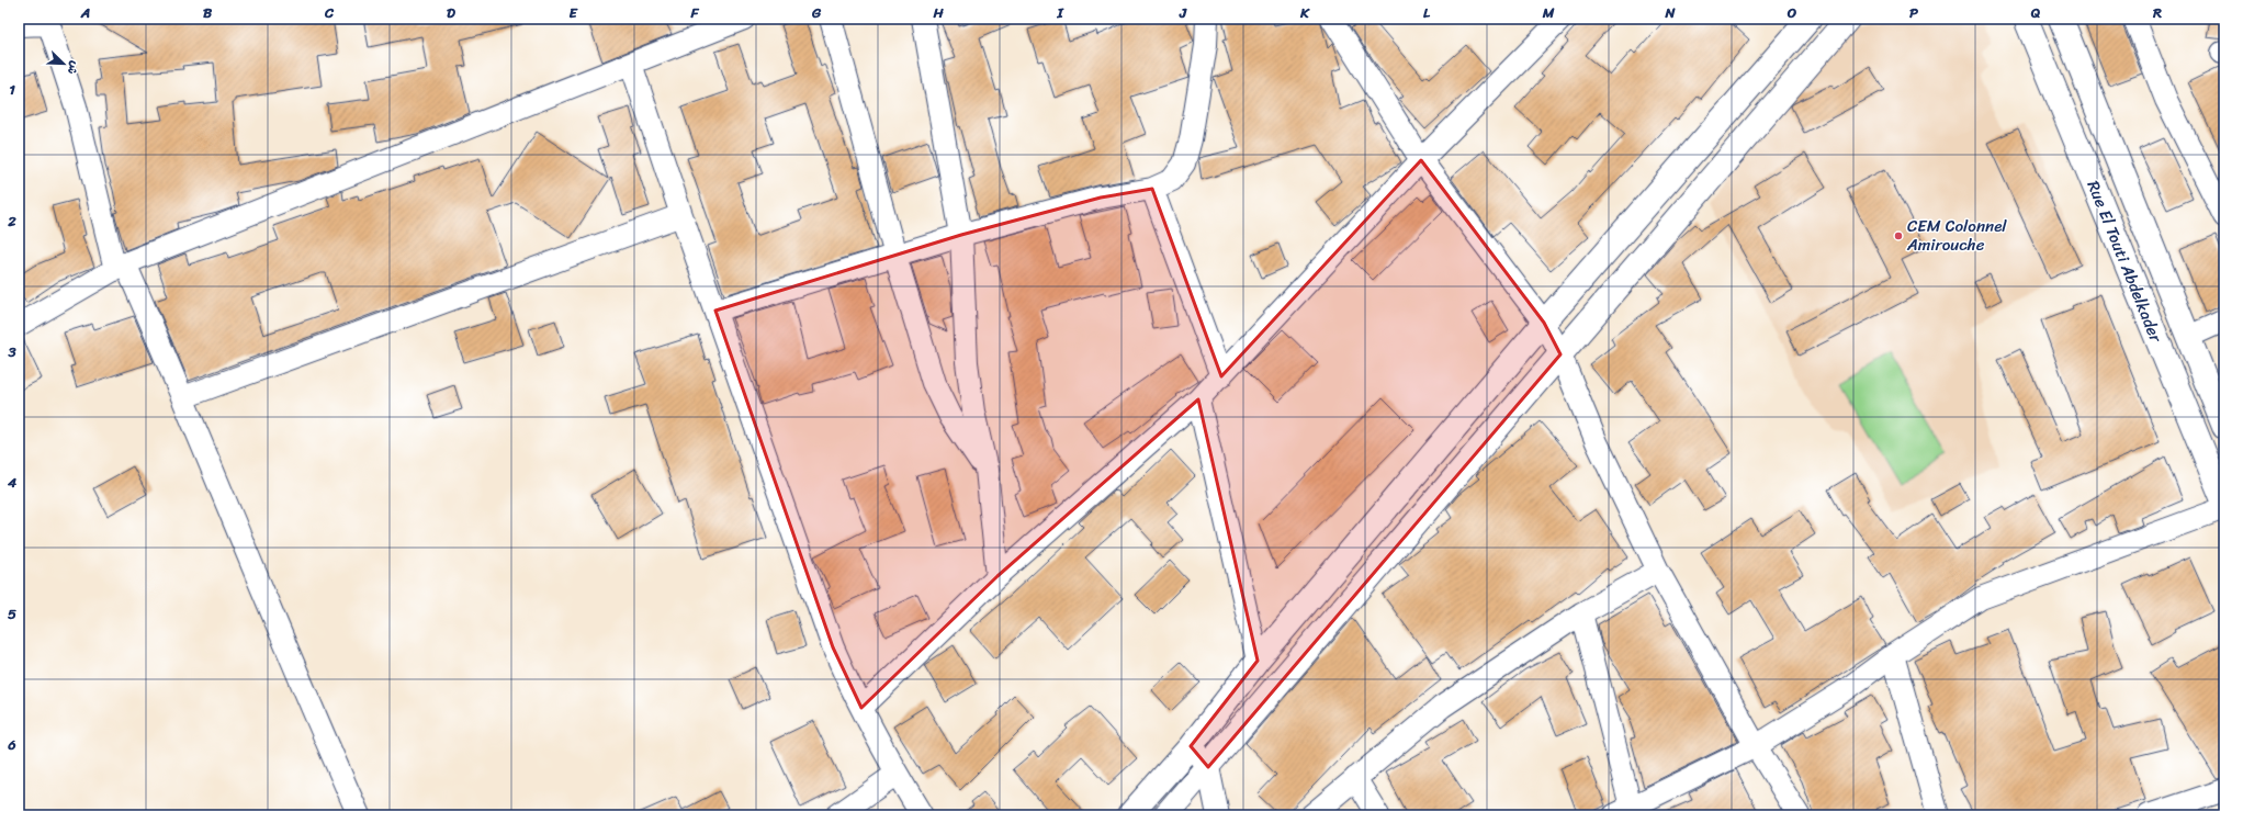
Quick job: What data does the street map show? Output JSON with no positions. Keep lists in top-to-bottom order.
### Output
{
  "streets": {
    "main road": ["Rue El Touti Abdelkader"]
  },
  "places": ["CEM Colonnel Amirouche"],
  "north": "bottom right",
  "grid": {
    "columns": [
      "A",
      "B",
      "C",
      "D",
      "E",
      "F",
      "G",
      "H",
      "I",
      "J",
      "K",
      "L",
      "M",
      "N",
      "O",
      "P",
      "Q",
      "R"
    ],
    "rows": [
      "1",
      "2",
      "3",
      "4",
      "5",
      "6"
    ]
  }
}
